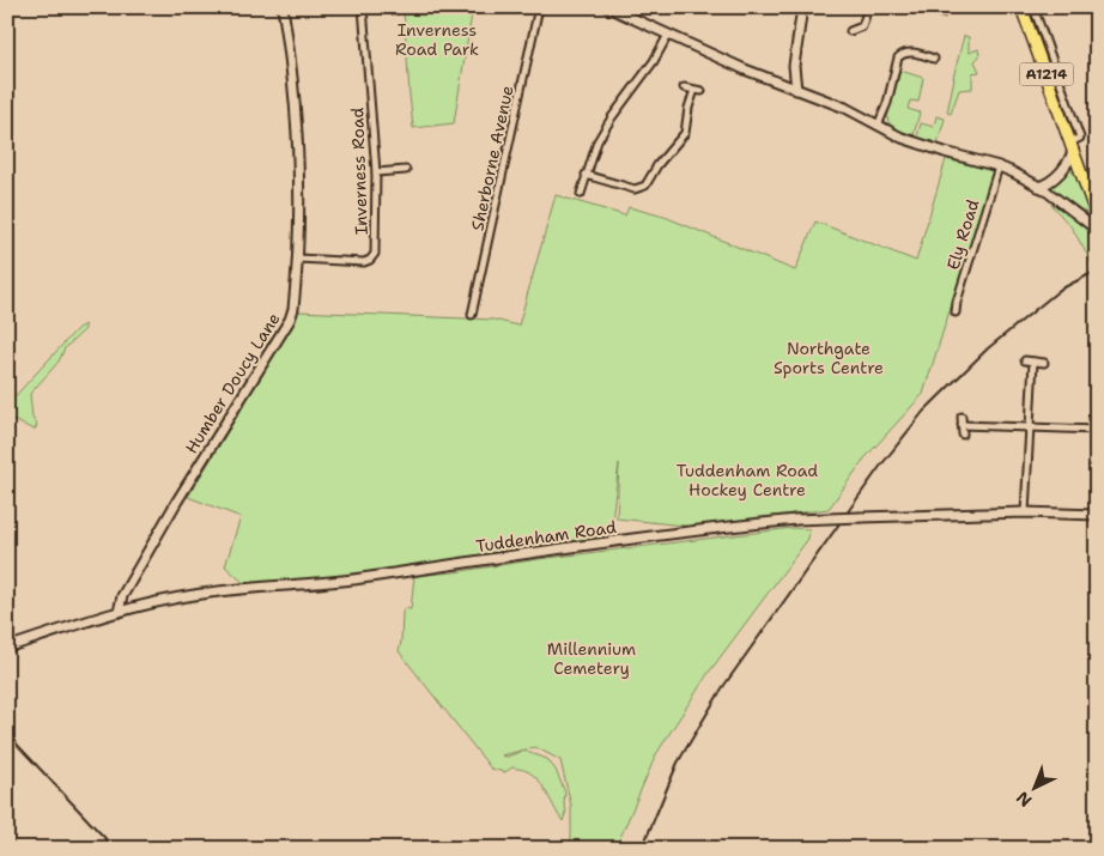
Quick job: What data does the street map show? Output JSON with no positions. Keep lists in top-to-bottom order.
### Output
{
  "streets": {
    "main road": ["A1214"],
    "street": [
      "Sherborne Avenue",
      "Inverness Road",
      "Ely Road",
      "Humber Doucy Lane",
      "Tuddenham Road"
    ]
  },
  "crossings": [
    ["Inverness Road", "Humber Doucy Lane"],
    ["Humber Doucy Lane", "Tuddenham Road"]
  ],
  "parks": [
    "Inverness Road Park",
    "Northgate Sports Centre",
    "Tuddenham Road Hockey Centre",
    "Millennium Cemetery"
  ],
  "north": "bottom left"
}
